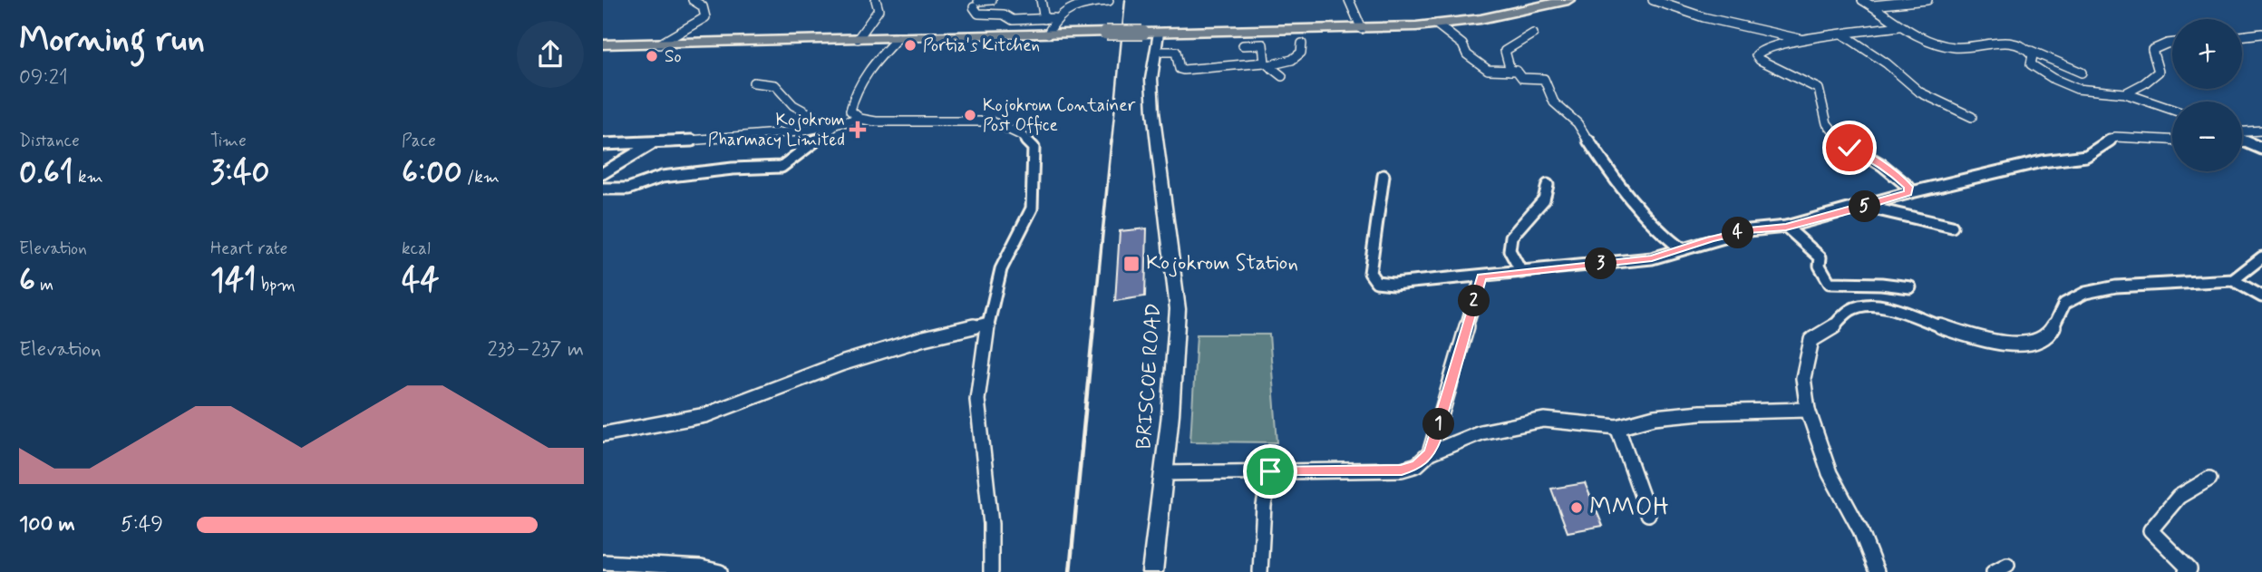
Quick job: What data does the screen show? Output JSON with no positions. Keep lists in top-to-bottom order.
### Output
{
  "streets": {
    "street": ["BRISCOE ROAD"]
  },
  "places": {
    "other": [
      "Portia's Kitchen",
      "So",
      "Kojokrom Container Post Office",
      "MMOH"
    ],
    "health": ["Kojokrom Pharmacy Limited"],
    "transit": ["Kojokrom Station"]
  },
  "page": {
    "heading": ["Morning run", "09:21"],
    "map_buttons": ["+", "−"],
    "stats": [
      ["Distance", "0.61 km"],
      ["Time", "3:40"],
      ["Pace", "6:00 /km"],
      ["Elevation", "6 m"],
      ["Heart rate", "141 bpm"],
      ["kcal", "44"]
    ],
    "pins": [
      "5",
      "4",
      "3",
      "2",
      "1"
    ],
    "chart": ["Elevation", "233–237 m"],
    "list": [
      {
        "name": "100 m",
        "note": "5:49"
      }
    ]
  }
}
